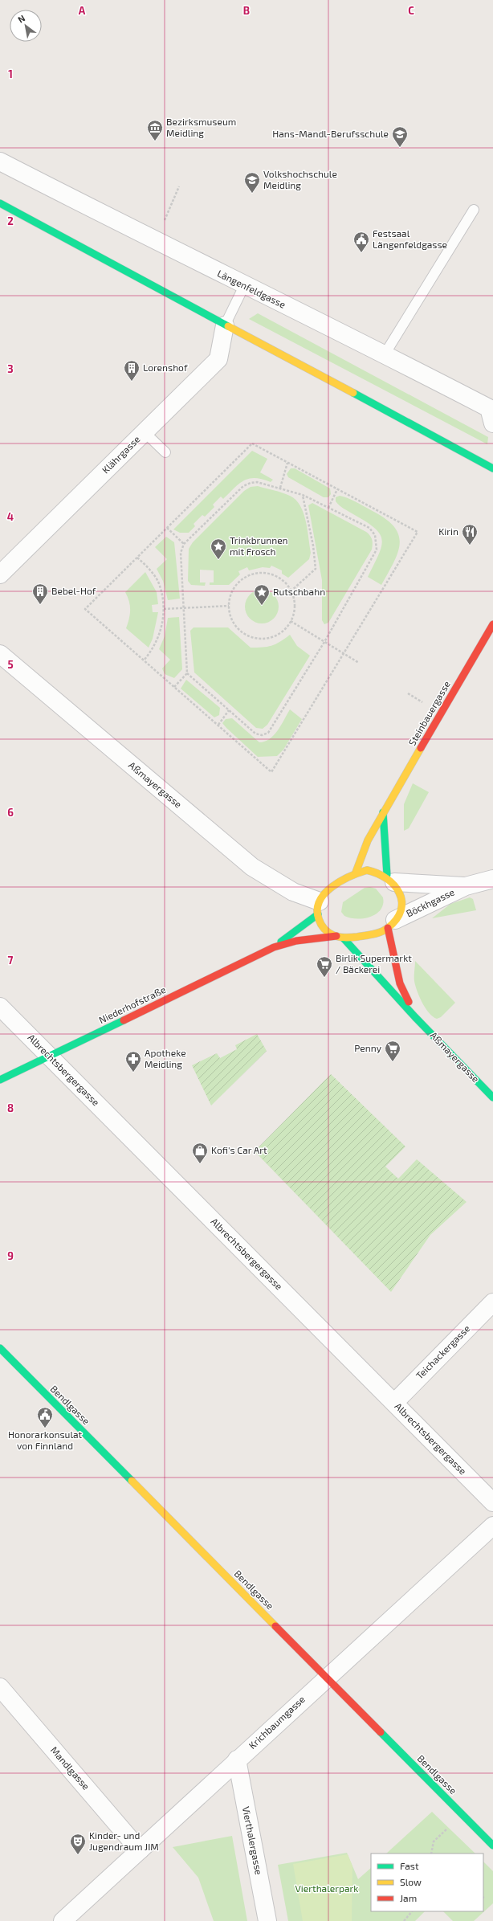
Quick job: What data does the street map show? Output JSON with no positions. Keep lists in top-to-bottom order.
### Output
{
  "streets": {
    "street": [
      "Längenfeldgasse",
      "Klährgasse",
      "Steinbauergasse",
      "Aßmayergasse",
      "Böckhgasse",
      "Niederhofstraße",
      "Albrechtsbergergasse",
      "Teichackergasse",
      "Bendlgasse",
      "Krichbaumgasse",
      "Mandlgasse",
      "Vierthalergasse"
    ]
  },
  "crossings": [
    ["Steinbauergasse", "Aßmayergasse"],
    ["Steinbauergasse", "Böckhgasse"],
    ["Steinbauergasse", "Niederhofstraße"],
    ["Aßmayergasse", "Böckhgasse"],
    ["Aßmayergasse", "Niederhofstraße"],
    ["Böckhgasse", "Niederhofstraße"],
    ["Niederhofstraße", "Albrechtsbergergasse"],
    ["Albrechtsbergergasse", "Teichackergasse"],
    ["Bendlgasse", "Krichbaumgasse"],
    ["Krichbaumgasse", "Mandlgasse"],
    ["Krichbaumgasse", "Vierthalergasse"]
  ],
  "parks": ["Vierthalerpark"],
  "places": {
    "museum": ["Bezirksmuseum Meidling"],
    "school or university": ["Hans-Mandl-Berufsschule", "Volkshochschule Meidling"],
    "public building": ["Festsaal Längenfeldgasse", "Honorarkonsulat von Finnland"],
    "building": ["Lorenshof", "Bebel-Hof"],
    "restaurant": ["Kirin"],
    "place": ["Trinkbrunnen mit Frosch", "Rutschbahn"],
    "supermarket": ["Birlik Supermarkt / Bäckerei", "Penny"],
    "pharmacy": ["Apotheke Meidling"],
    "shop": ["Kofi's Car Art"],
    "theatre": ["Kinder- und Jugendraum JIM"]
  },
  "legend": ["Fast", "Slow", "Jam"],
  "north": "top left",
  "grid": {
    "columns": ["A", "B", "C"],
    "rows": [
      "1",
      "2",
      "3",
      "4",
      "5",
      "6",
      "7",
      "8",
      "9"
    ]
  }
}
